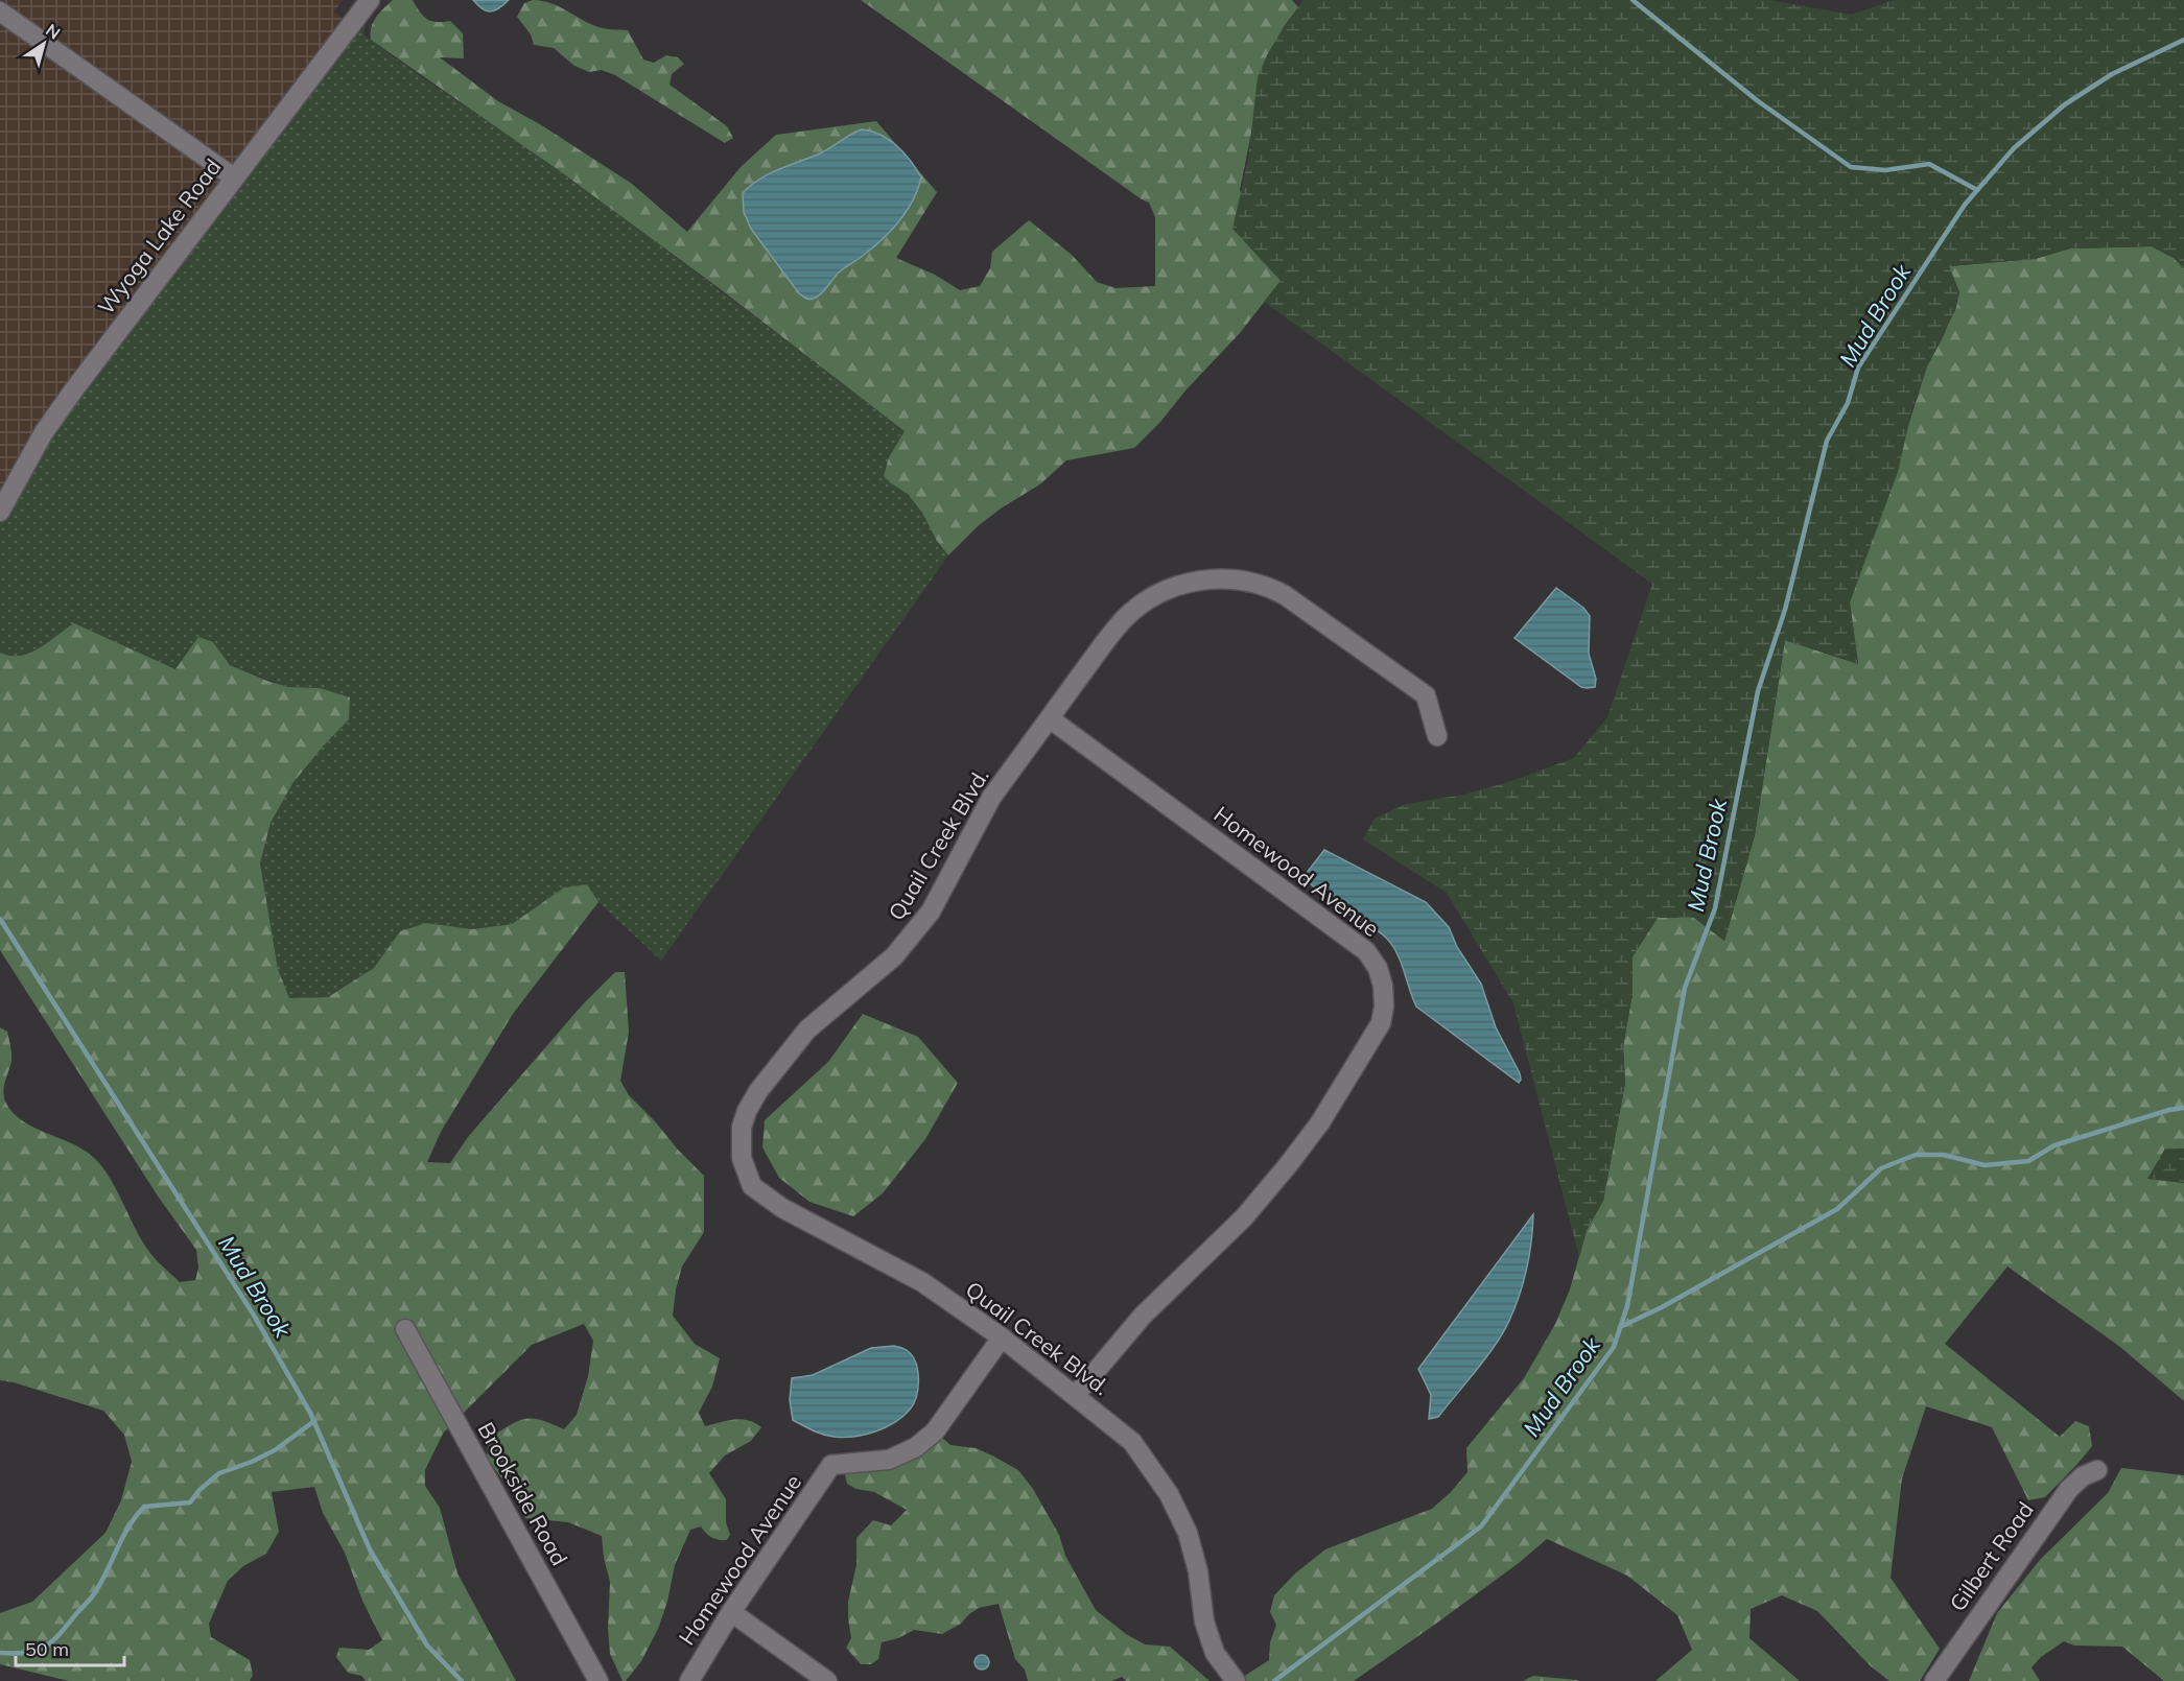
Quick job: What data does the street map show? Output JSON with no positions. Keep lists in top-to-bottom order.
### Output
{
  "streets": {
    "street": [
      "Wyoga Lake Road",
      "Quail Creek Blvd.",
      "Homewood Avenue",
      "Brookside Road",
      "Gilbert Road"
    ]
  },
  "crossings": [
    ["Quail Creek Blvd.", "Homewood Avenue"]
  ],
  "water": ["Mud Brook"],
  "scale_bar": "50 m",
  "north": "top right"
}
